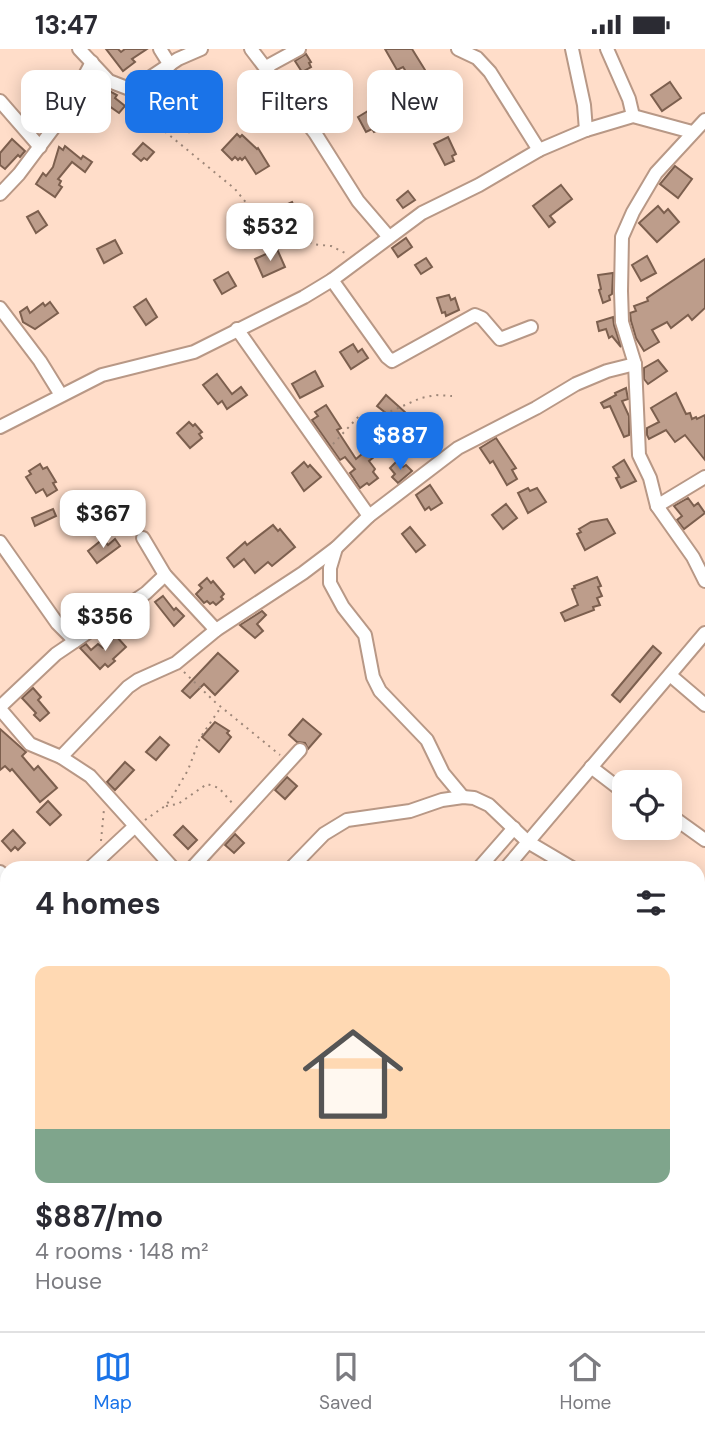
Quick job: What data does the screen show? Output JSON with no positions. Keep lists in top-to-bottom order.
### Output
{
  "page": {
    "status": "13:47",
    "chip": [
      "Buy",
      "Rent",
      "Filters",
      "New"
    ],
    "price": [
      "$532",
      "$887",
      "$367",
      "$356"
    ],
    "heading": "4 homes",
    "list": [
      {
        "name": "$887/mo",
        "note": "4 rooms · 148 m² · House"
      }
    ],
    "tabs": ["Map", "Saved", "Home"]
  }
}
